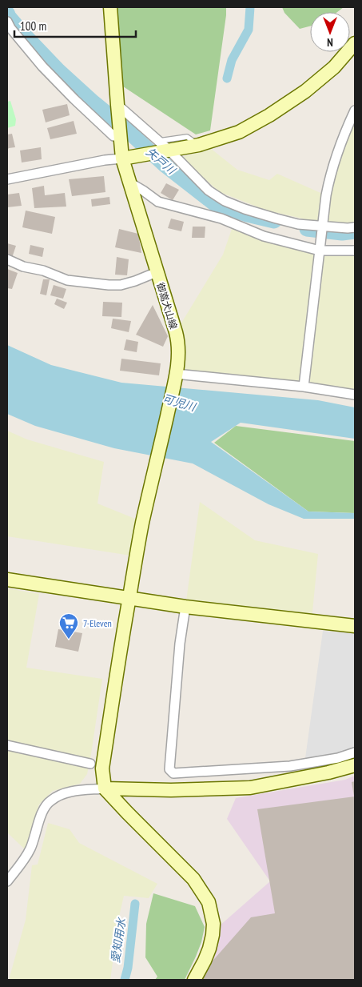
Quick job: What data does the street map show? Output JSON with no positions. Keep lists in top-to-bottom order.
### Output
{
  "streets": {
    "street": ["御嵩犬山線"]
  },
  "water": ["矢戸川", "可児川", "愛知用水"],
  "places": {
    "supermarket": ["7-Eleven"]
  },
  "scale_bar": "100 m",
  "north": "bottom"
}
